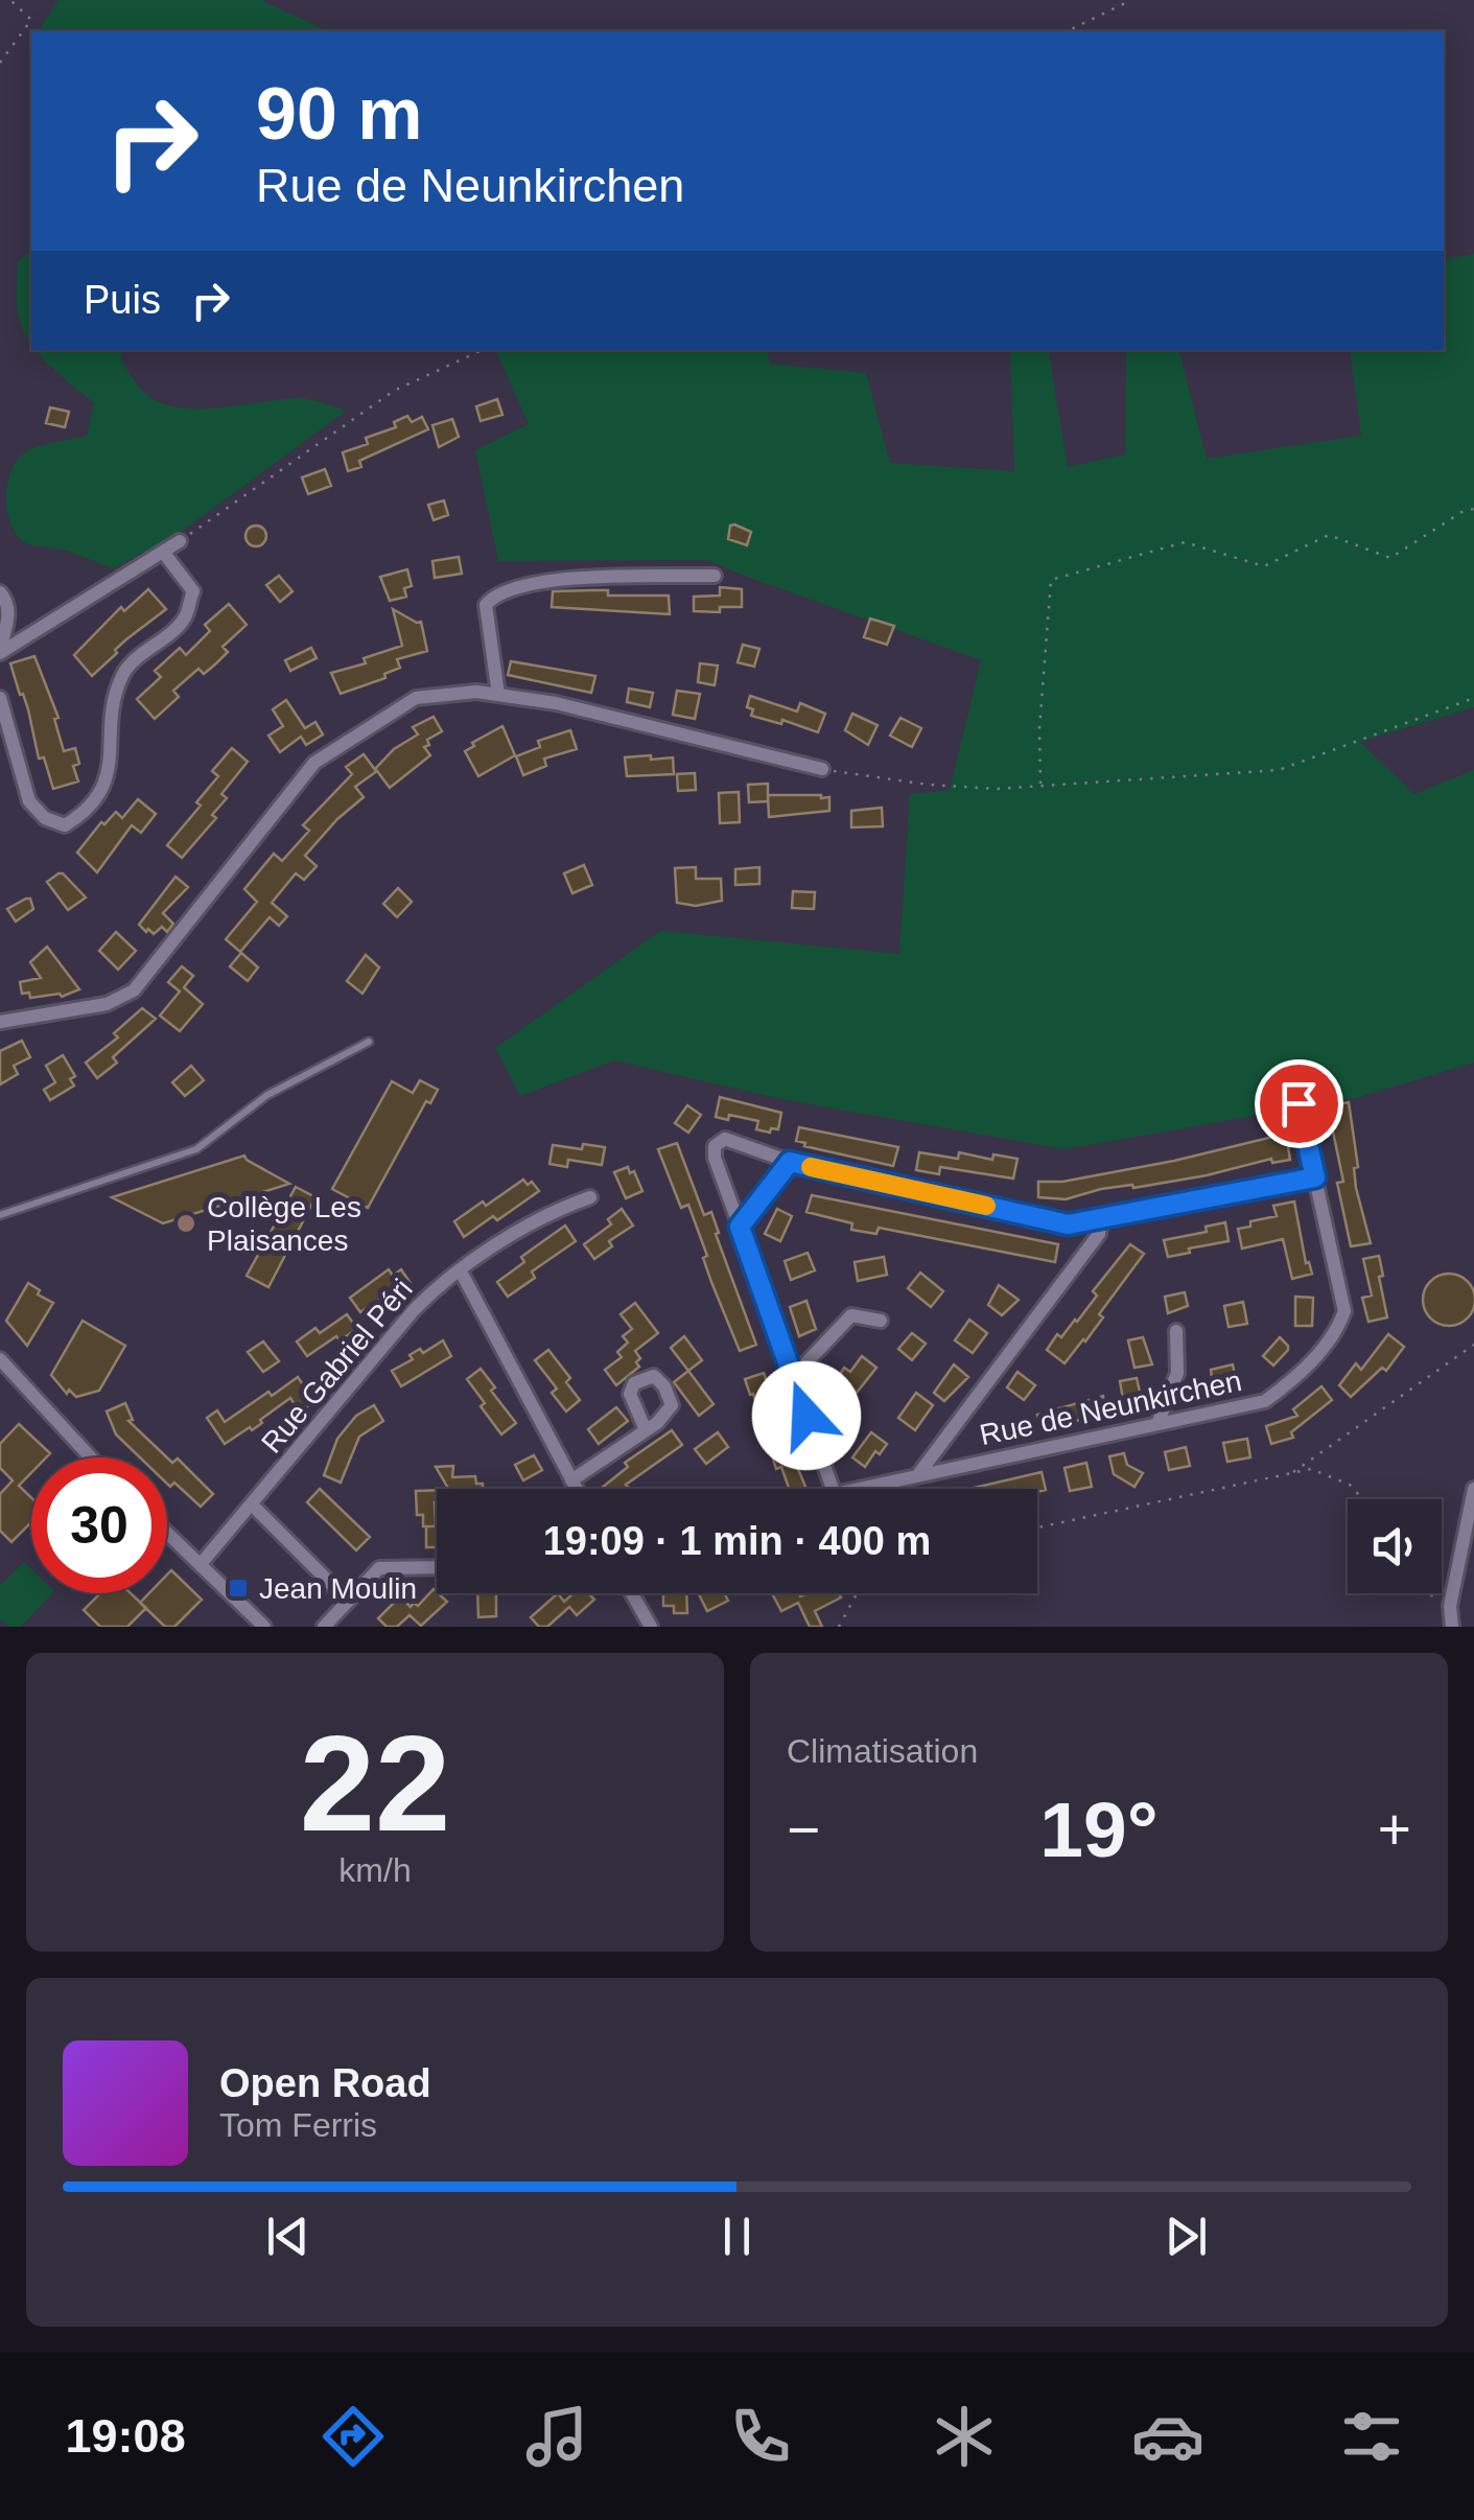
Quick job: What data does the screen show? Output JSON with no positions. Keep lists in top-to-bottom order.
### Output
{
  "streets": {
    "street": ["Rue Gabriel Péri", "Rue de Neunkirchen"]
  },
  "places": {
    "other": ["Collège Les Plaisances"],
    "transit": ["Jean Moulin"]
  },
  "page": {
    "turn": ["90 m", "Rue de Neunkirchen"],
    "then": "Puis",
    "limit": "30",
    "trip": "19:09 · 1 min · 400 m",
    "tile": [
      ["22", "km/h"],
      "Climatisation"
    ],
    "heat": ["−", "19°", "+"],
    "song": ["Open Road", "Tom Ferris"],
    "tabs": "19:08"
  }
}
